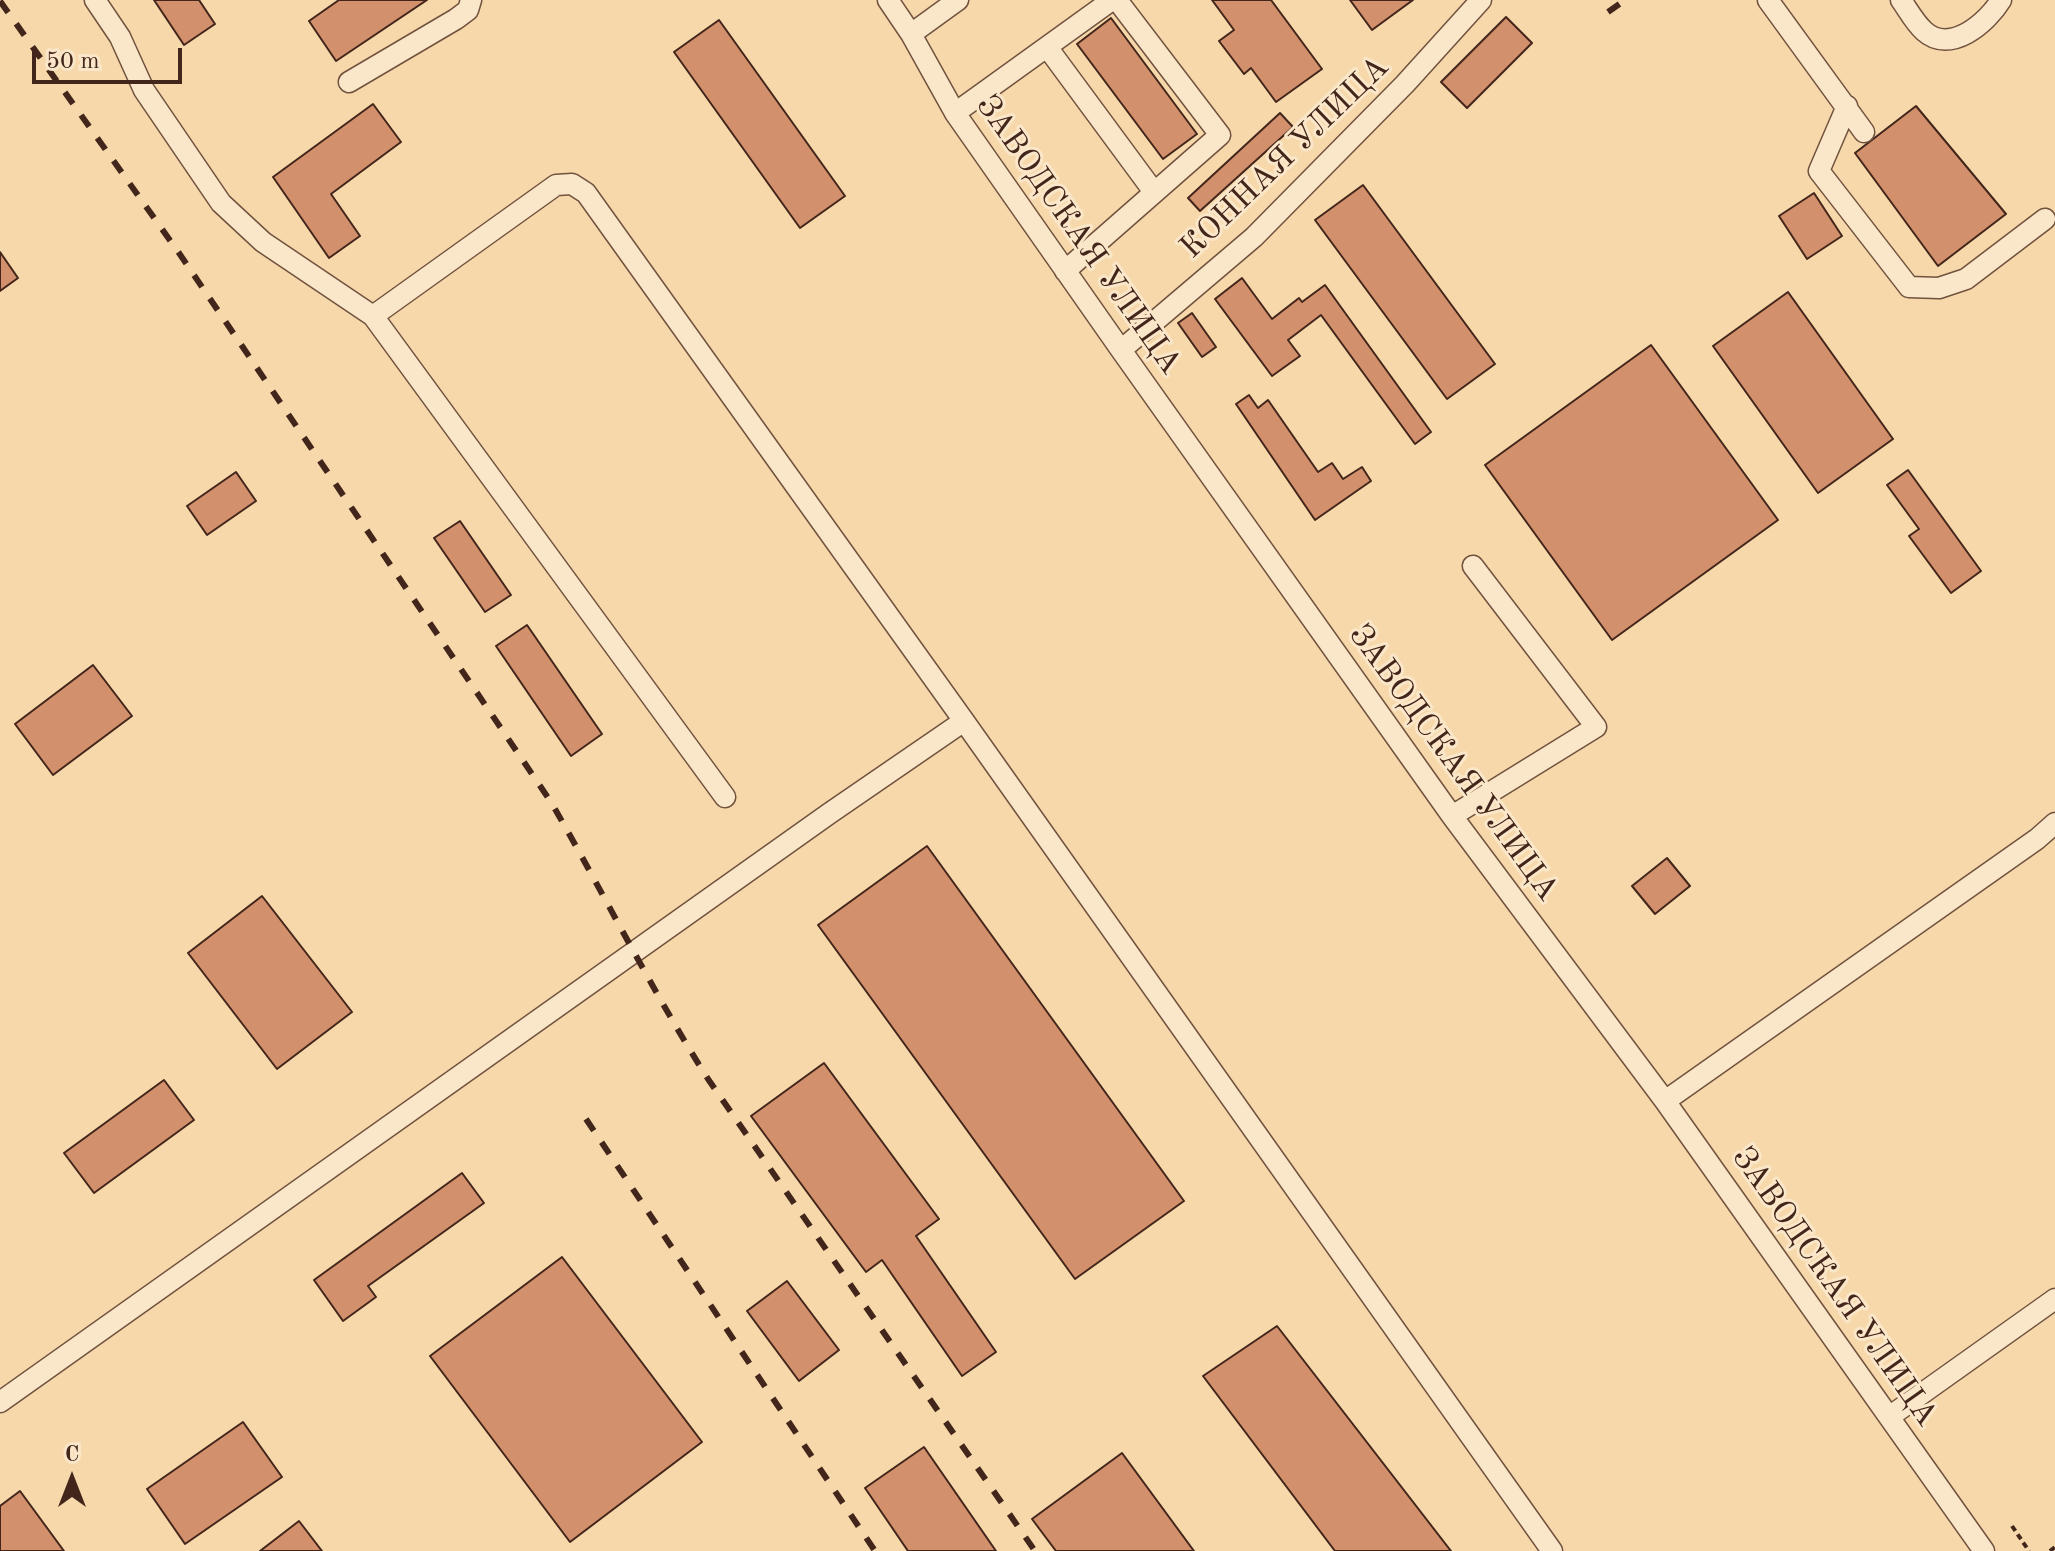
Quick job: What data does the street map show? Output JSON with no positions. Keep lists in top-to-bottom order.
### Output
{
  "streets": {
    "street": ["КОННАЯ УЛИЦА", "ЗАВОДСКАЯ УЛИЦА"]
  },
  "crossings": [
    ["КОННАЯ УЛИЦА", "ЗАВОДСКАЯ УЛИЦА"]
  ],
  "scale_bar": "50 m",
  "north": "top"
}
